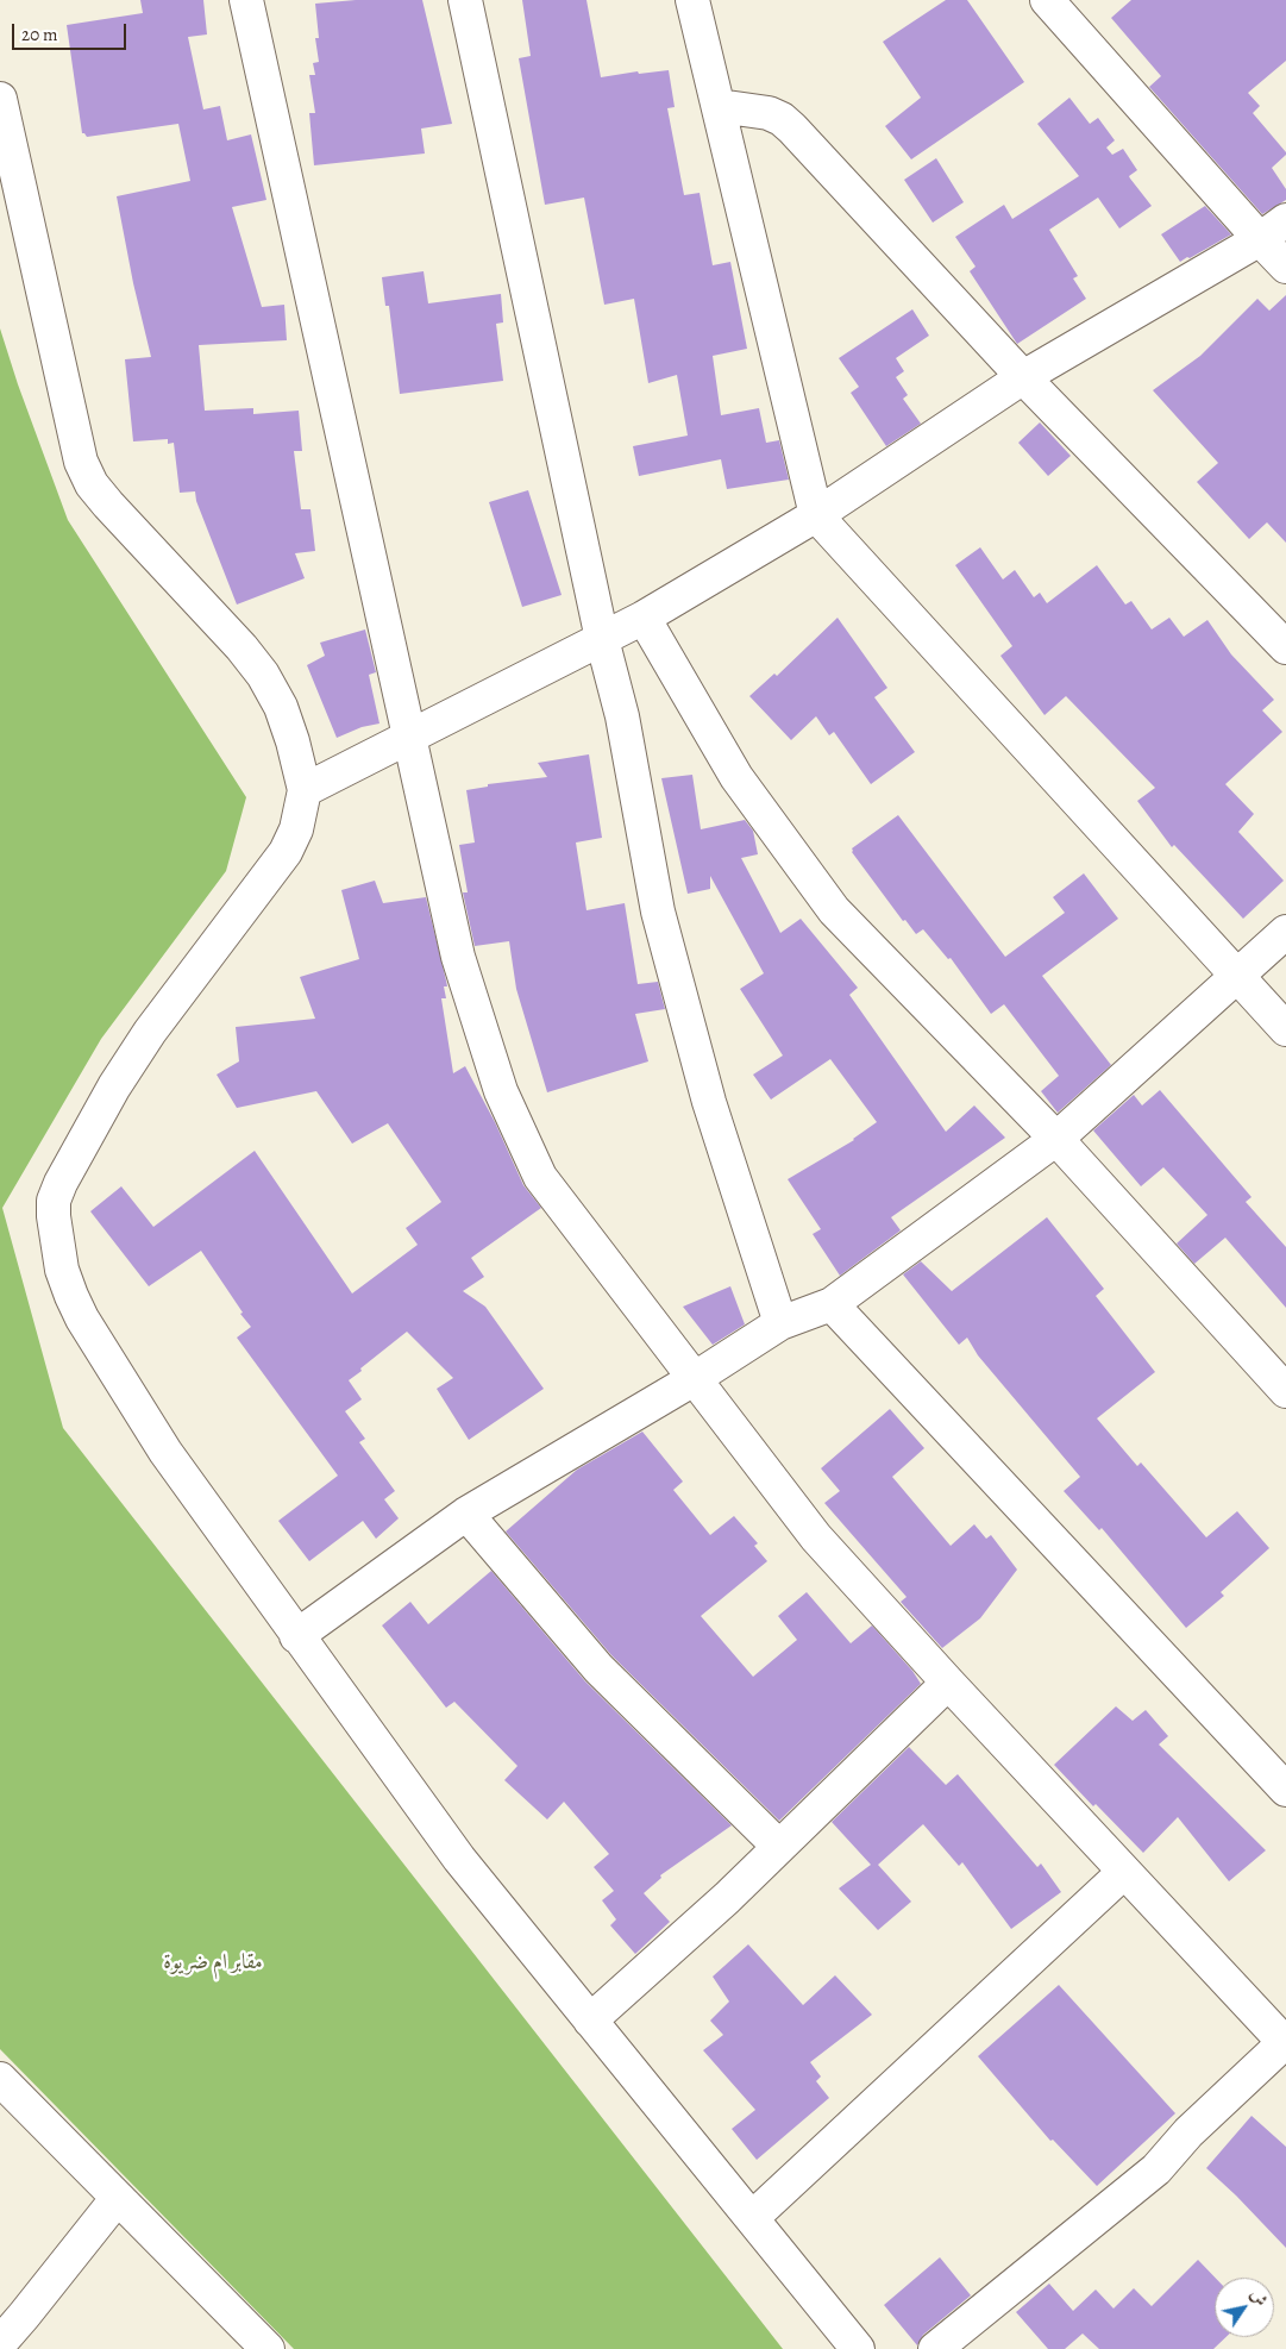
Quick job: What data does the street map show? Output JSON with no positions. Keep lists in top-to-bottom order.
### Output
{
  "parks": ["مقابر ام ضريوة"],
  "scale_bar": "20 m",
  "north": "top right"
}
